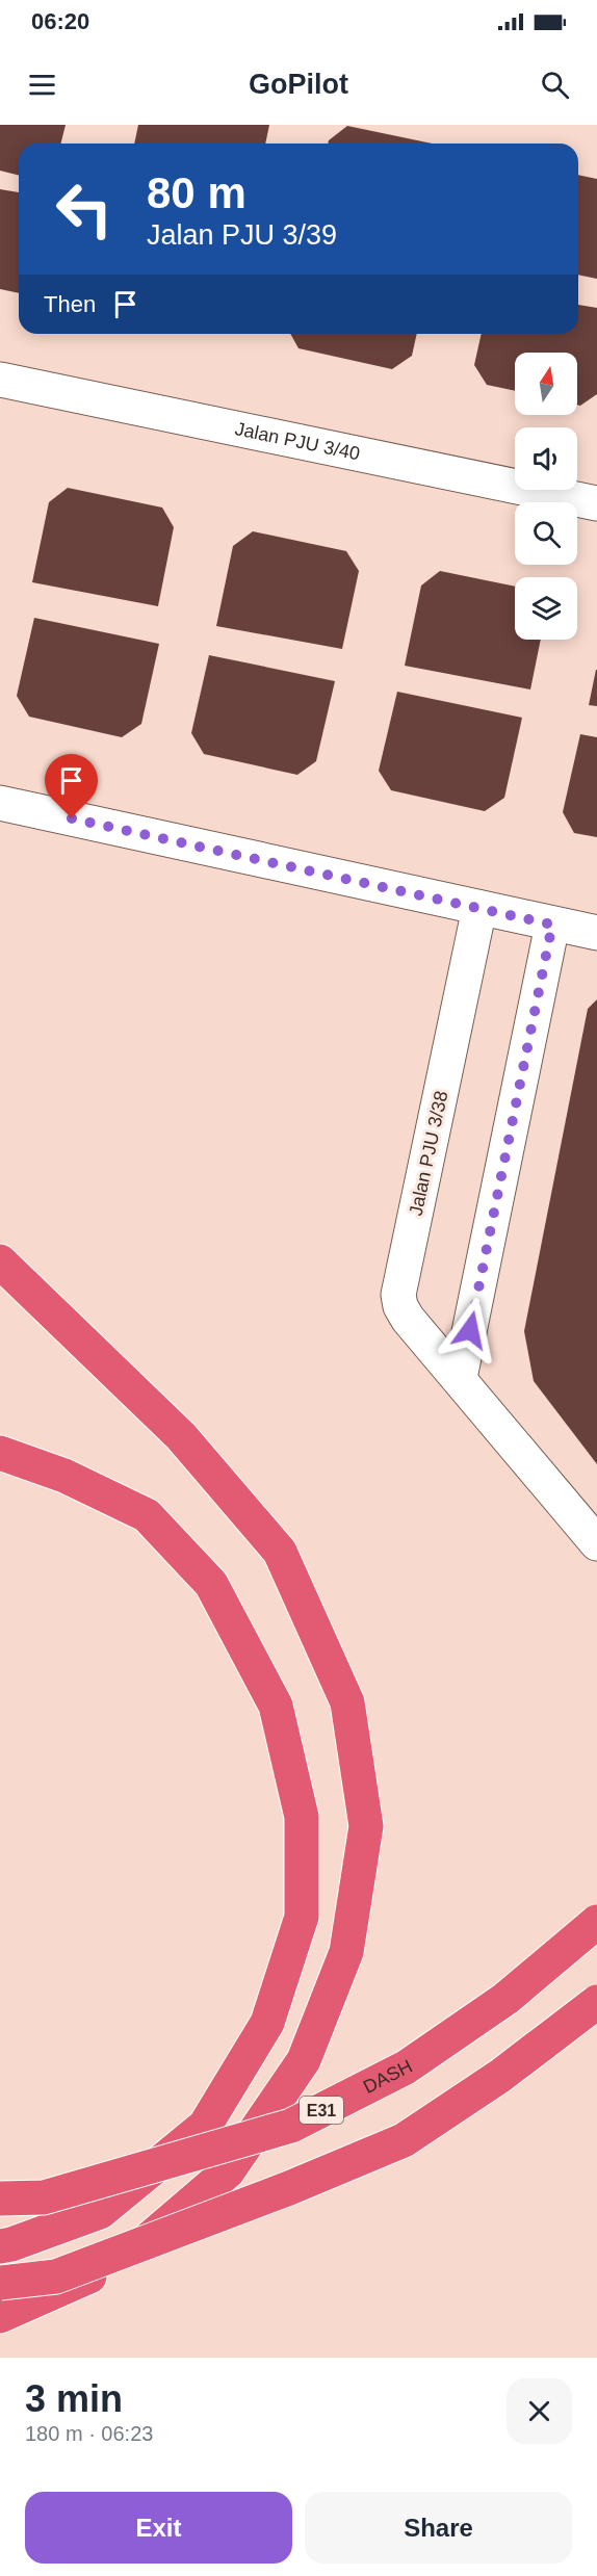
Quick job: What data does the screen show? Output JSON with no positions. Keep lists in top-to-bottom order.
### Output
{
  "streets": {
    "highway": ["DASH", "E31"],
    "street": ["Jalan PJU 3/40", "Jalan PJU 3/38"]
  },
  "north": "top",
  "page": {
    "status": "06:20",
    "header": "GoPilot",
    "turn": ["80 m", "Jalan PJU 3/39"],
    "then": "Then",
    "heading": ["3 min", "180 m · 06:23"],
    "buttons": ["Exit", "Share"]
  }
}
